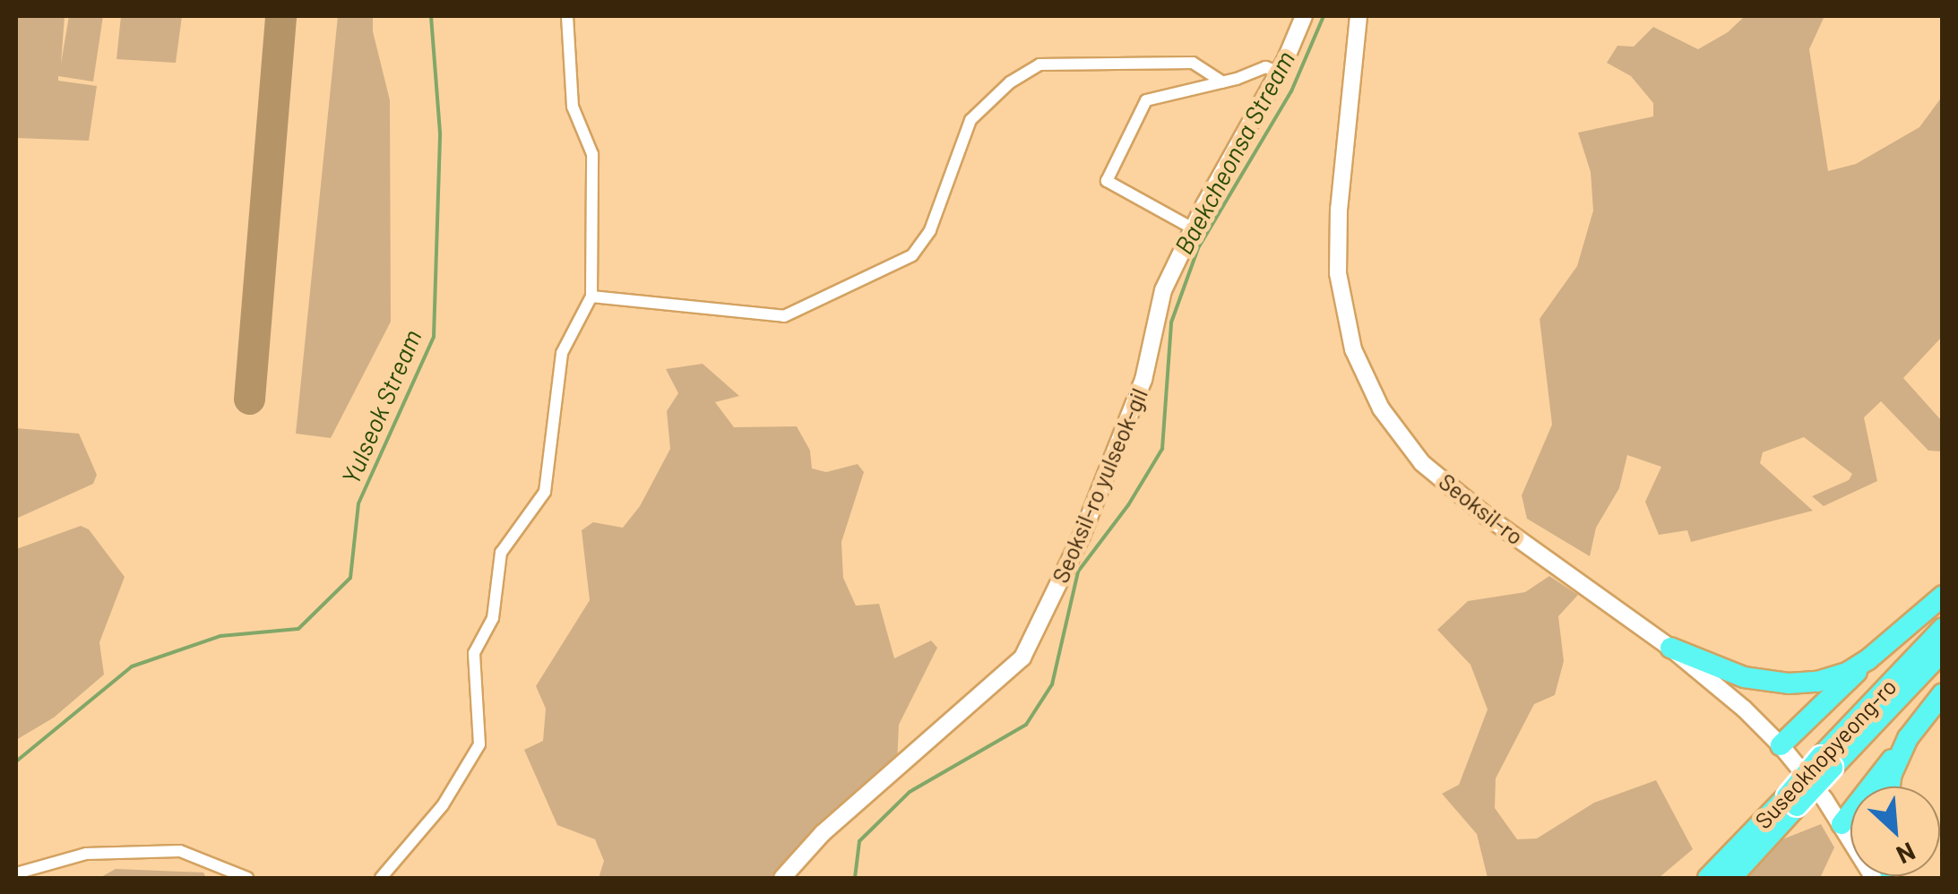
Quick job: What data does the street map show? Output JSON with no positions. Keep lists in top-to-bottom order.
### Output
{
  "streets": {
    "highway": ["Suseokhopyeong-ro"],
    "street": ["Seoksil-ro yulseok-gil", "Seoksil-ro"]
  },
  "water": ["Baekcheonsa Stream", "Yulseok Stream"],
  "north": "bottom right"
}
